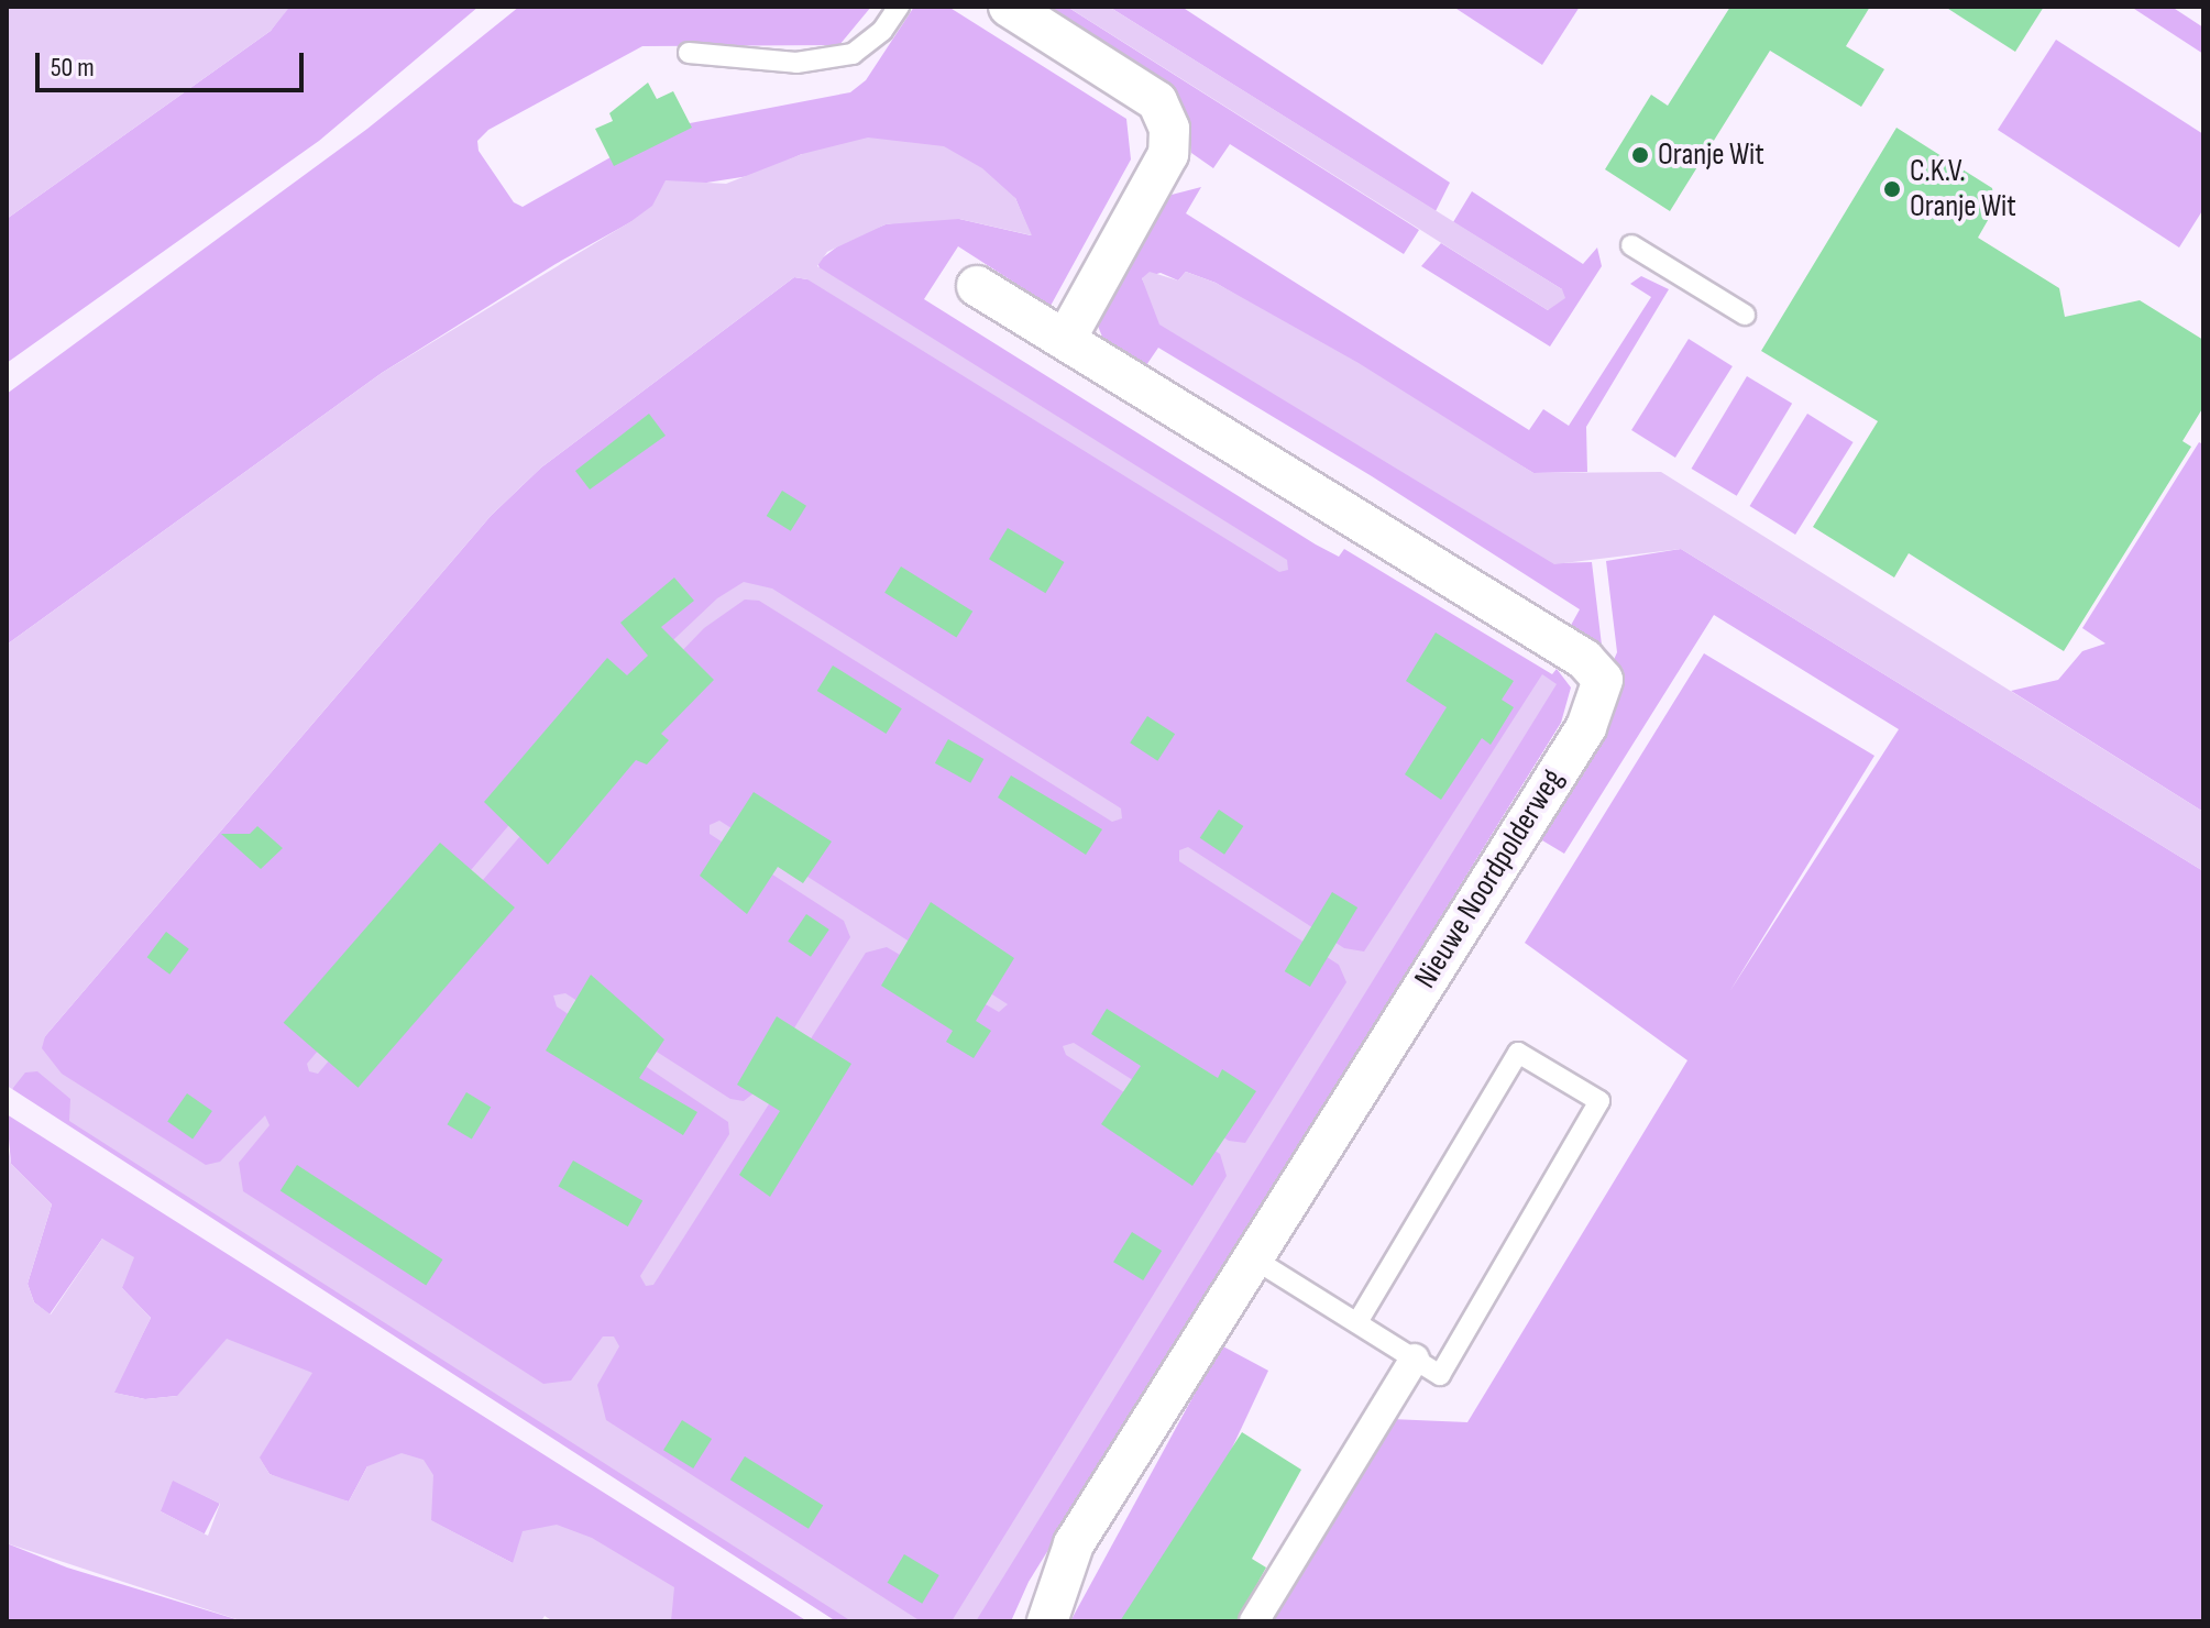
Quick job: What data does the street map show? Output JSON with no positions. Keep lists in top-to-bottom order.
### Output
{
  "streets": {
    "street": ["Nieuwe Noordpolderweg"]
  },
  "places": ["Oranje Wit", "C.K.V. Oranje Wit"],
  "scale_bar": "50 m"
}
